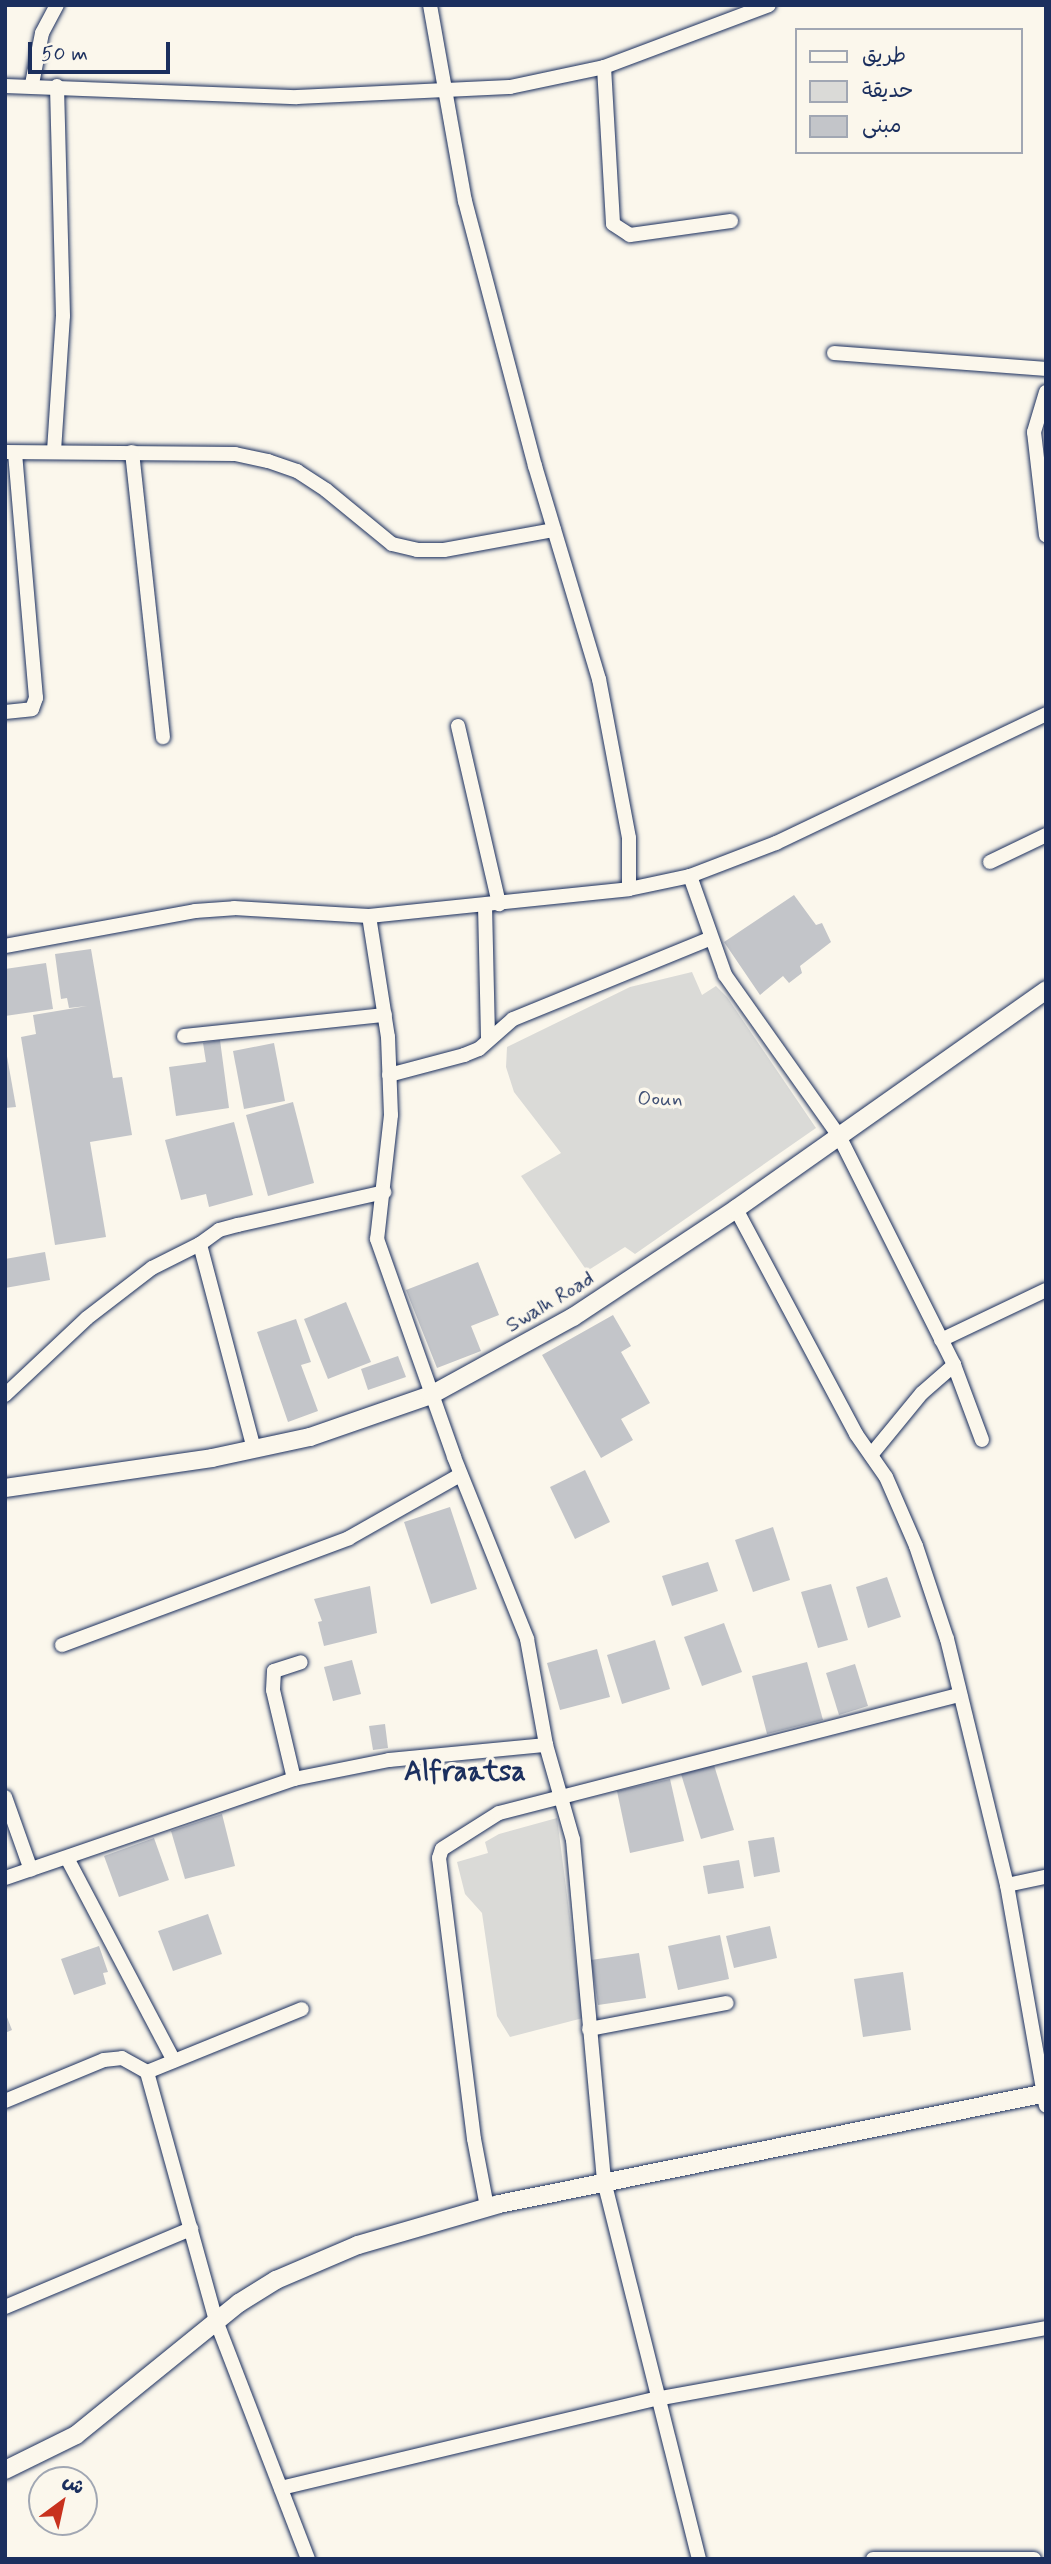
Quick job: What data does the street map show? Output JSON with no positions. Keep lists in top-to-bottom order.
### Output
{
  "streets": {
    "street": ["Swalh Road"]
  },
  "districts": ["Alfraatsa"],
  "parks": ["Ooun"],
  "legend": ["طريق", "حديقة", "مبنى"],
  "scale_bar": "50 m",
  "north": "top right"
}
